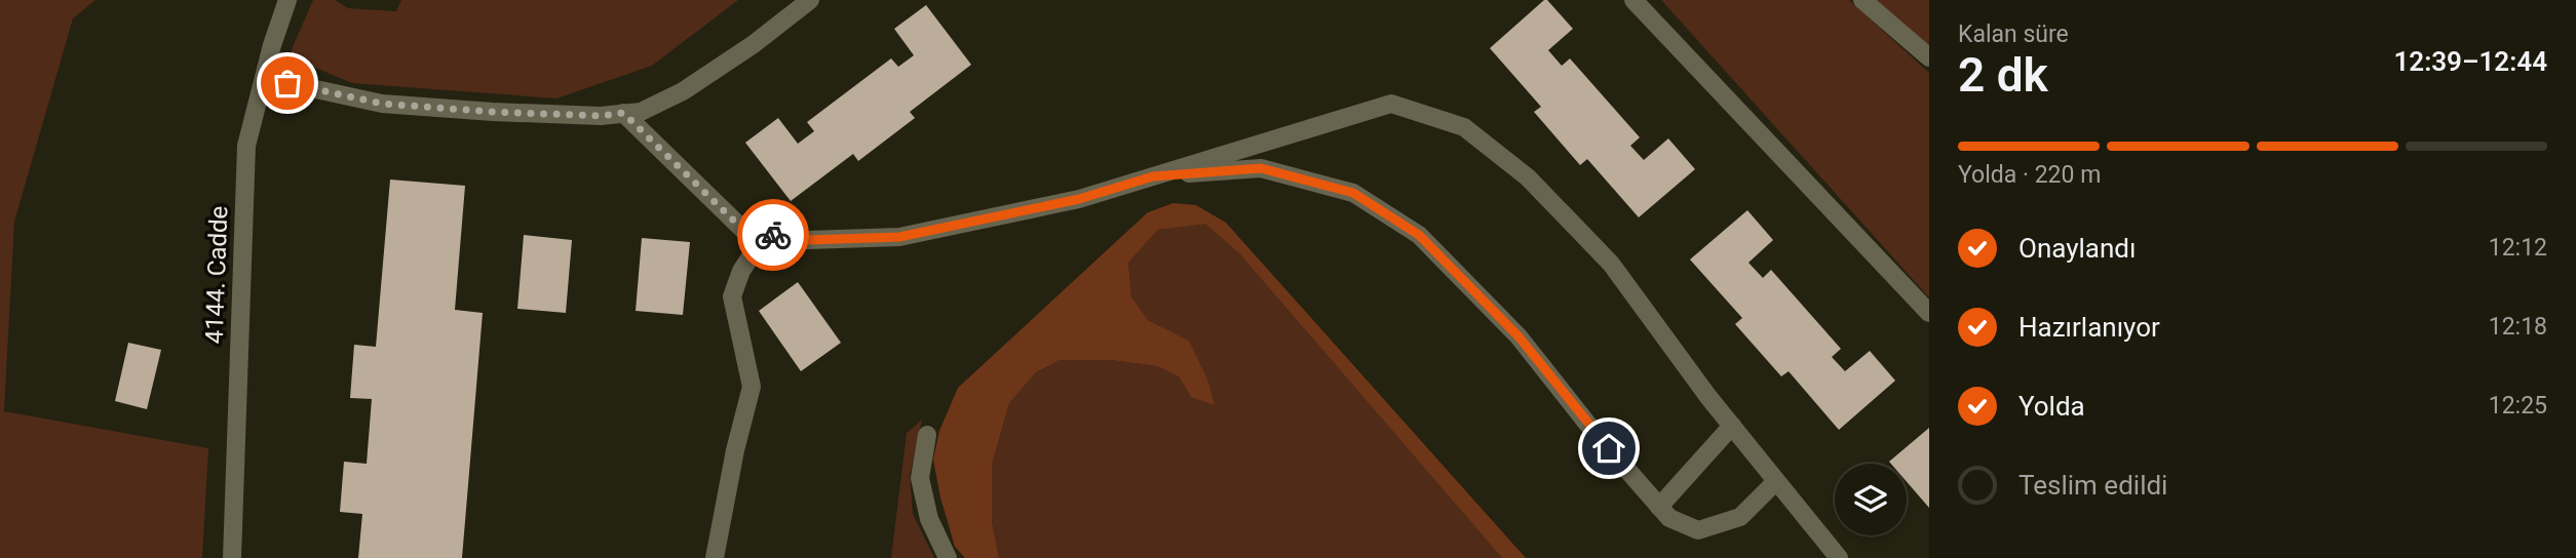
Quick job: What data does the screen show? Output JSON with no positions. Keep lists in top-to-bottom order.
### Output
{
  "streets": {
    "street": ["4144. Cadde"]
  },
  "page": {
    "heading": ["2 dk", "Kalan süre", "12:39–12:44"],
    "bar": "Yolda · 220 m",
    "list": [
      ["Onaylandı", "12:12"],
      ["Hazırlanıyor", "12:18"],
      ["Yolda", "12:25"],
      "Teslim edildi"
    ]
  }
}
